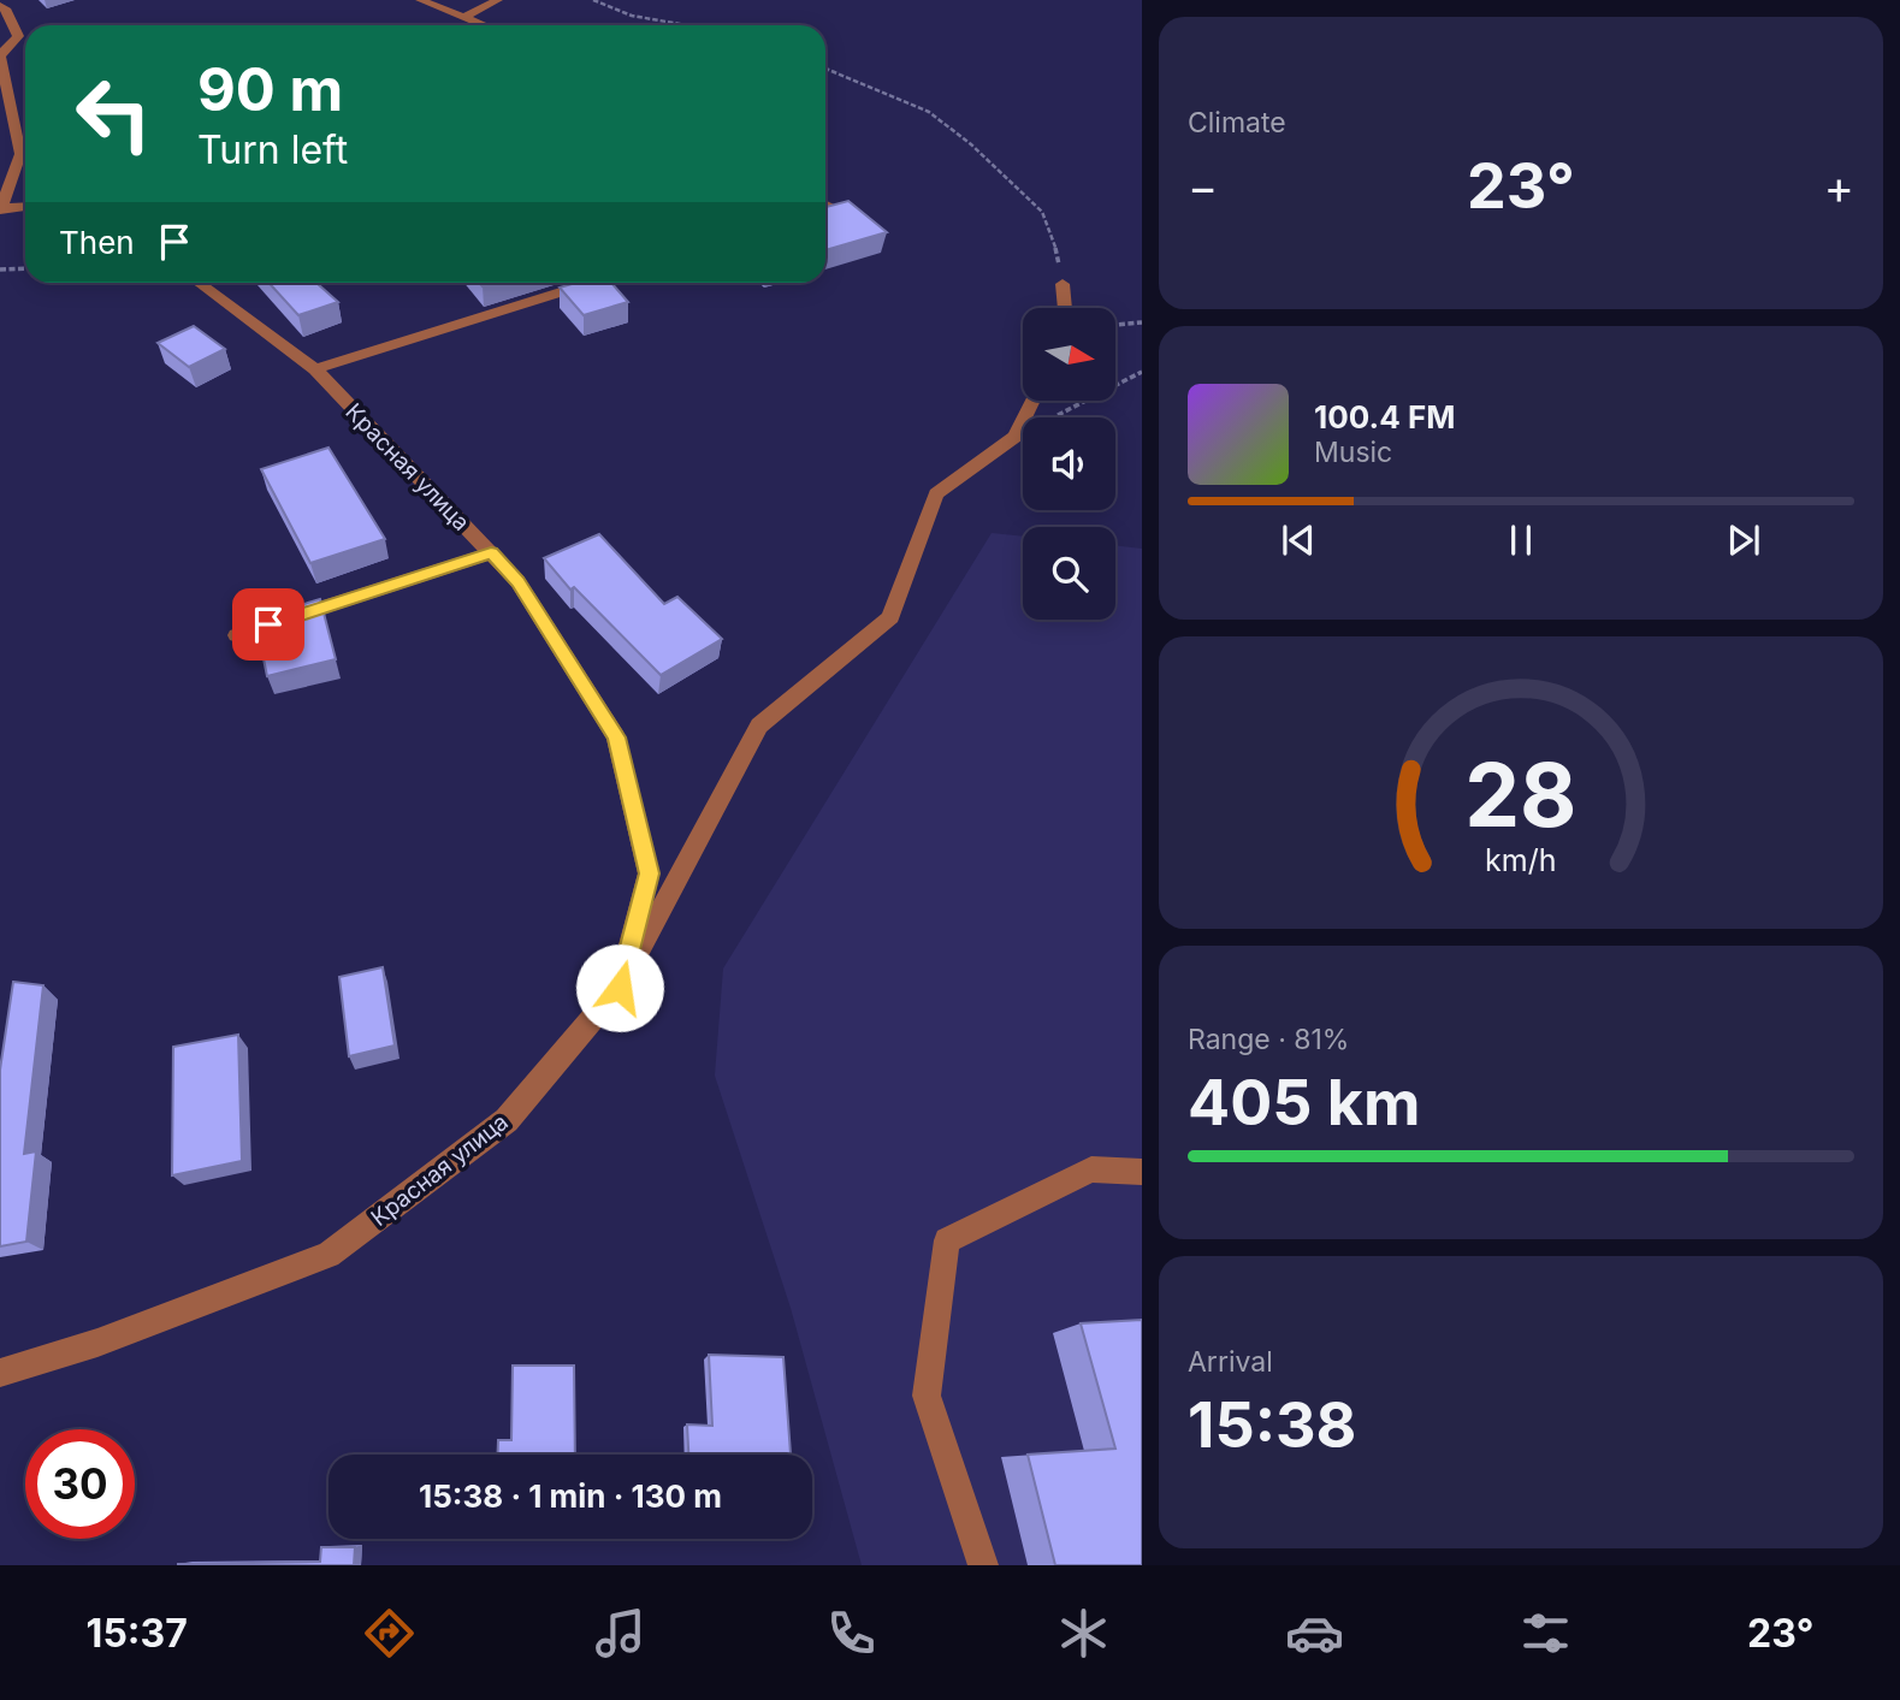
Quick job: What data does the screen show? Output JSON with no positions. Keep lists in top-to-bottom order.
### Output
{
  "streets": {
    "street": ["Красная улица"]
  },
  "north": "right",
  "page": {
    "tile": [
      "Climate",
      ["Range · 81%", "405 km"],
      ["Arrival", "15:38"]
    ],
    "turn": ["90 m", "Turn left"],
    "heat": ["−", "23°", "+"],
    "then": "Then",
    "song": ["100.4 FM", "Music"],
    "limit": "30",
    "trip": "15:38 · 1 min · 130 m",
    "tabs": ["15:37", "23°"],
    "gauge": ["28", "km/h"]
  }
}
